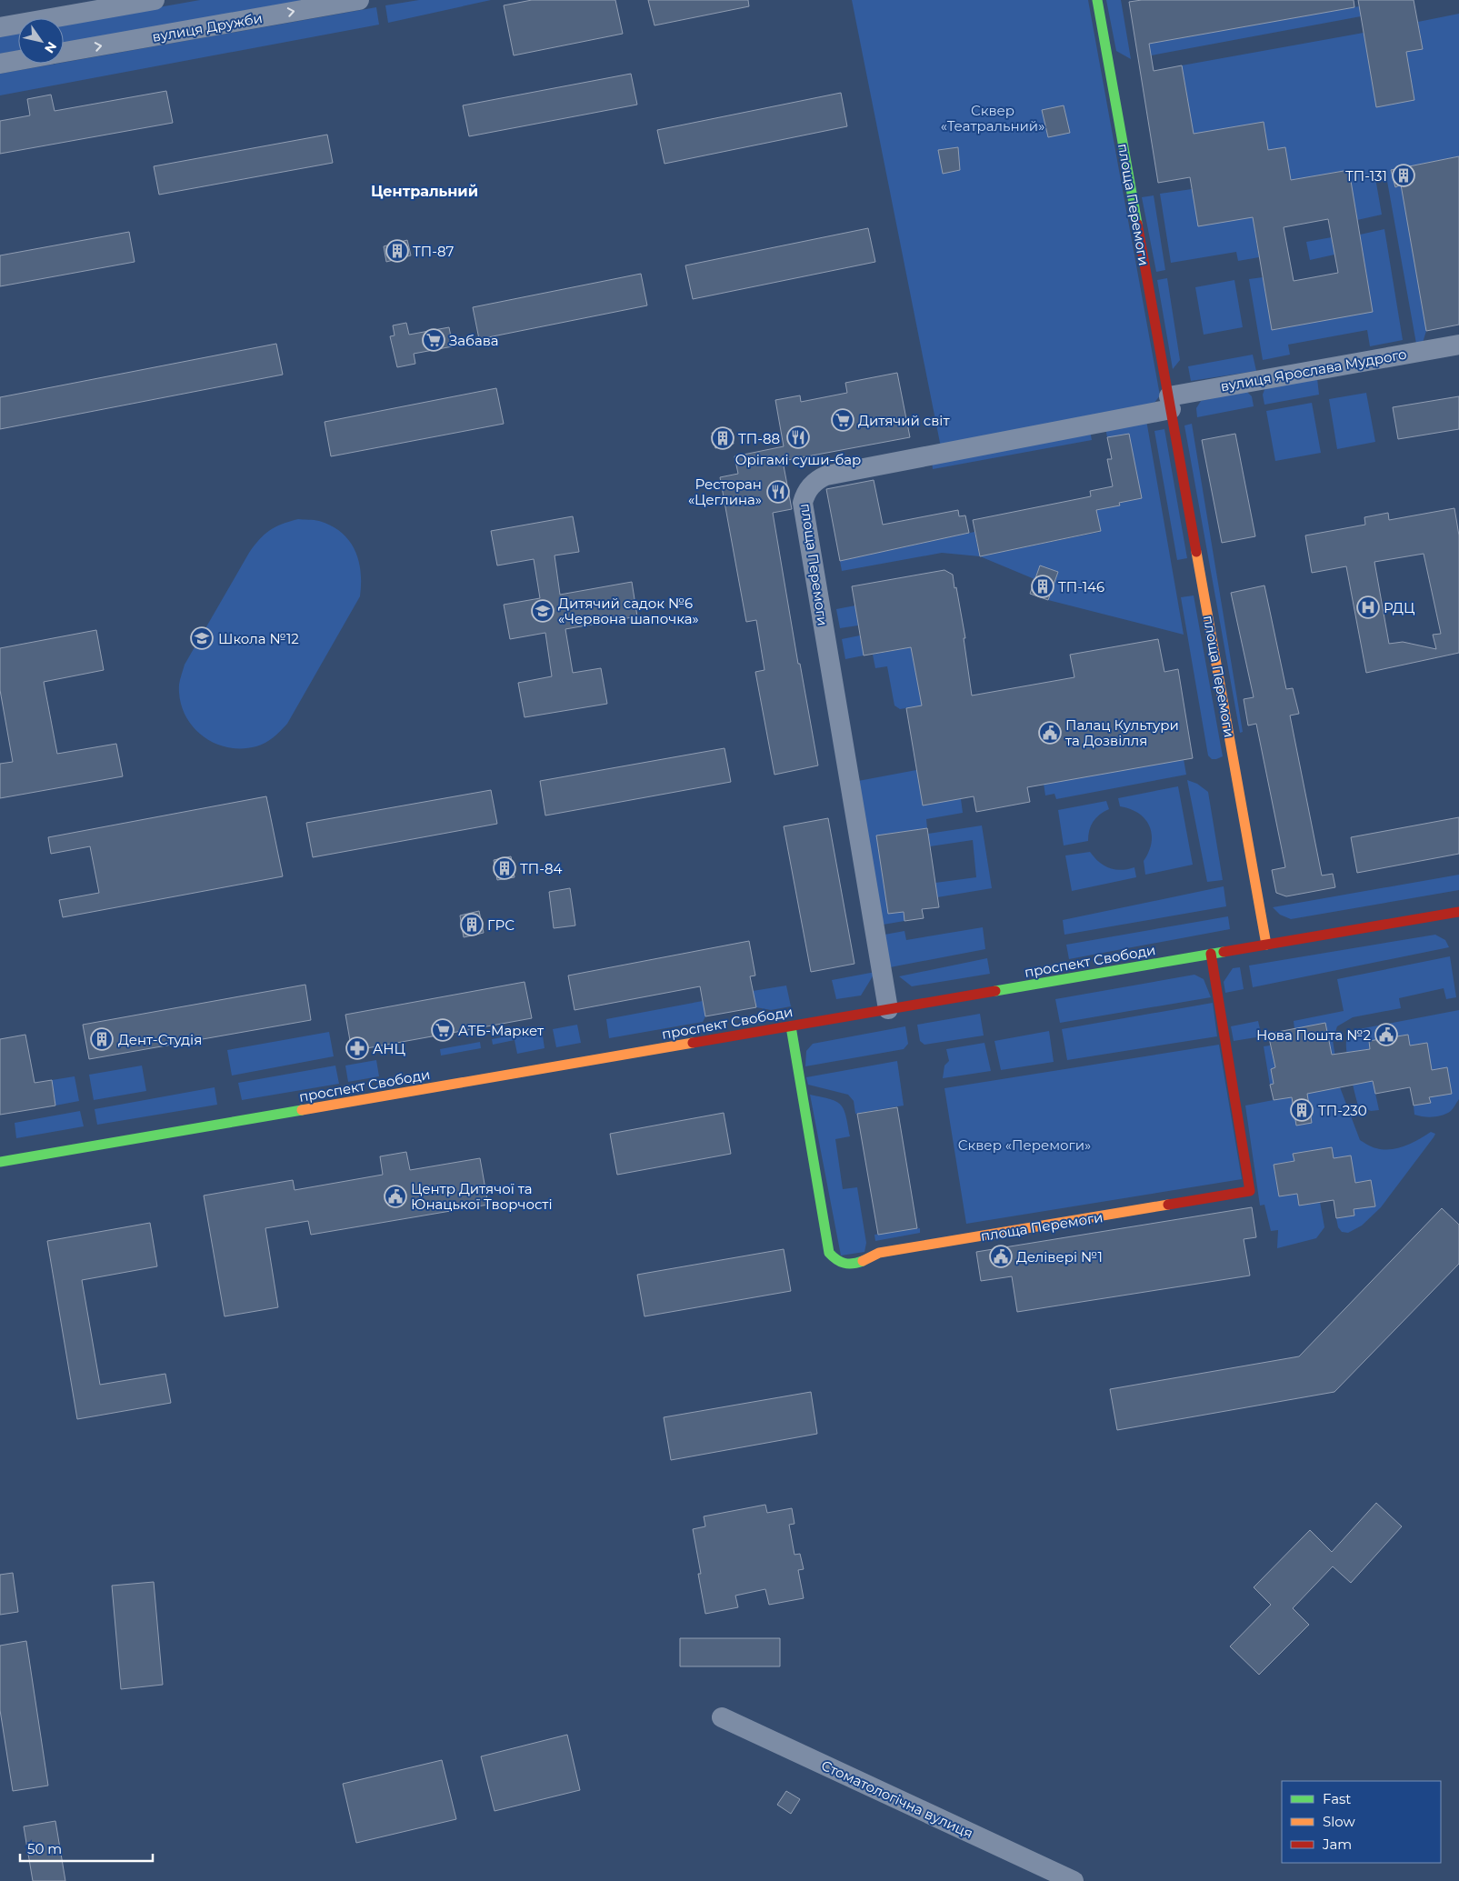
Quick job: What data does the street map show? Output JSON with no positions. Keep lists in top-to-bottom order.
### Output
{
  "streets": {
    "street": [
      "вулиця Дружби",
      "площа Перемоги",
      "вулиця Ярослава Мудрого",
      "проспект Свободи",
      "Стоматологічна вулиця"
    ]
  },
  "crossings": [
    ["площа Перемоги", "вулиця Ярослава Мудрого"],
    ["площа Перемоги", "проспект Свободи"]
  ],
  "districts": ["Центральний"],
  "parks": ["Сквер «Театральний»", "Сквер «Перемоги»"],
  "places": {
    "building": [
      "ТП-131",
      "ТП-87",
      "ТП-88",
      "ТП-146",
      "ТП-84",
      "ГРС",
      "Дент-Студія",
      "ТП-230"
    ],
    "supermarket": ["Забава", "Дитячий світ", "АТБ-Маркет"],
    "restaurant": ["Орігамі суши-бар", "Ресторан «Цеглина»"],
    "hospital": ["РДЦ"],
    "school or university": ["Дитячий садок №6 «Червона шапочка»", "Школа №12"],
    "public building": [
      "Палац Культури та Дозвілля",
      "Нова Пошта №2",
      "Центр Дитячої та Юнацької Творчості",
      "Делівері №1"
    ],
    "pharmacy": ["АНЦ"]
  },
  "legend": ["Fast", "Slow", "Jam"],
  "scale_bar": "50 m",
  "north": "bottom right"
}
